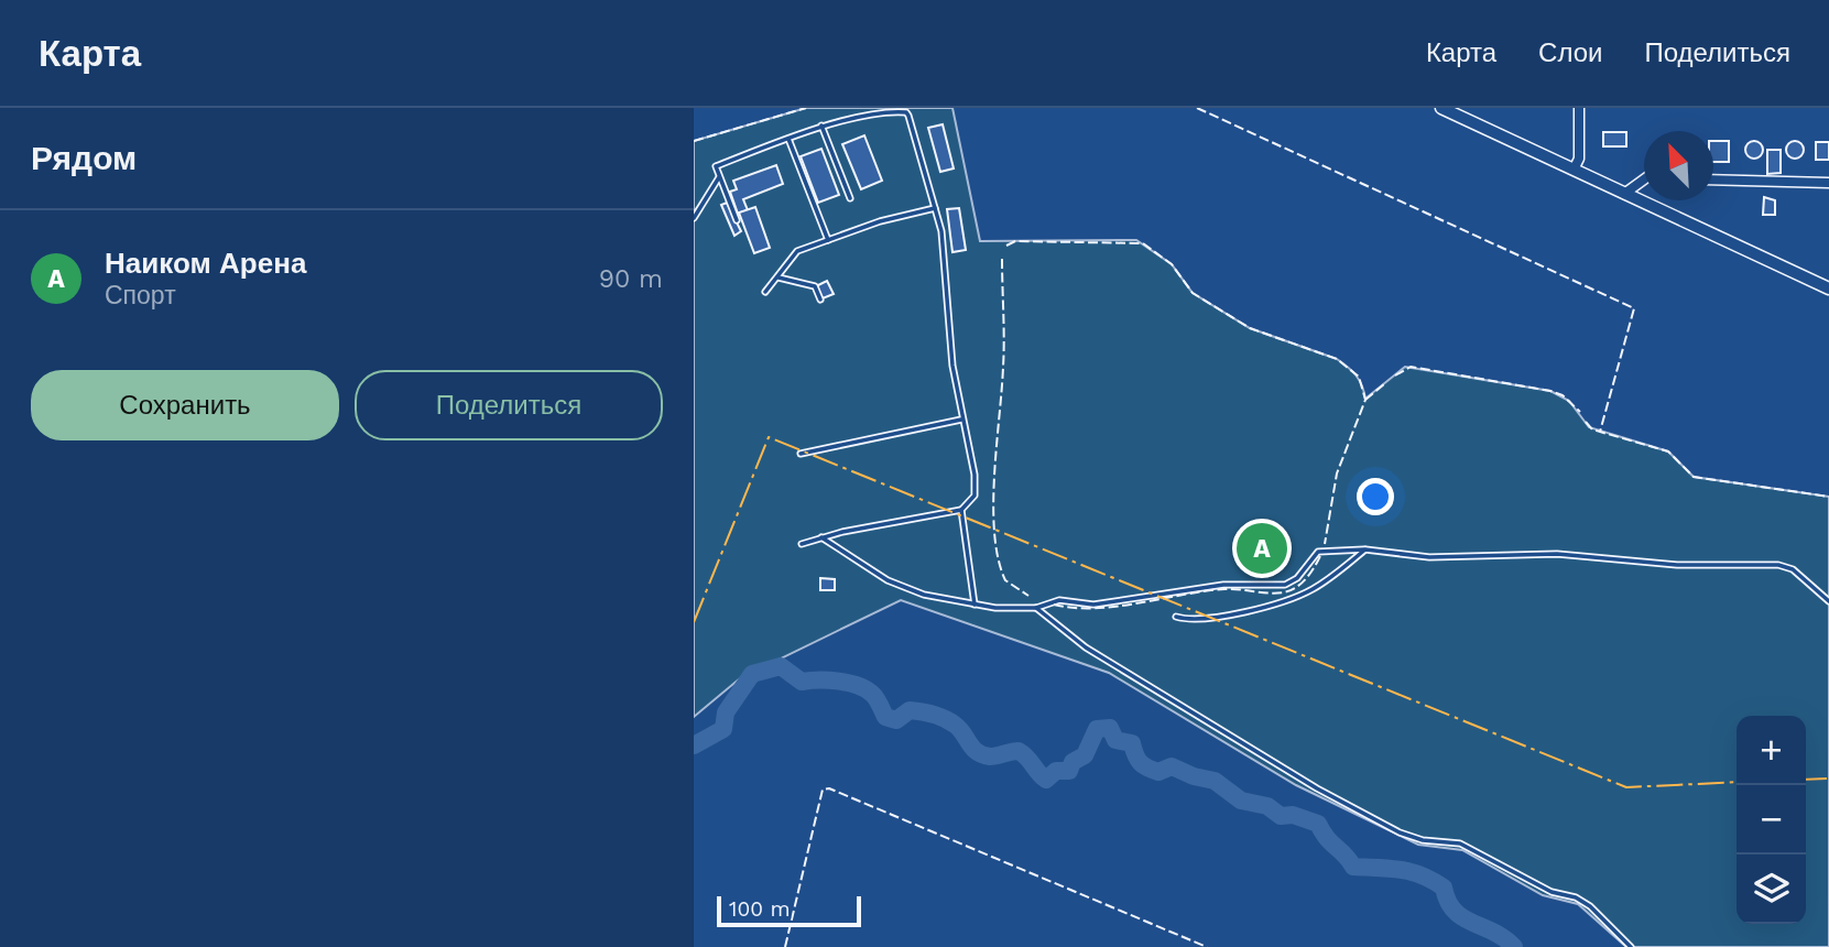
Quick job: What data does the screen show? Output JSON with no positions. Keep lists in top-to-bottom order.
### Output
{
  "scale_bar": "100 m",
  "north": "top left",
  "page": {
    "header": "Карта",
    "nav": ["Карта", "Слои", "Поделиться"],
    "heading": "Рядом",
    "list": [
      {
        "mark": "A",
        "name": "Наиком Арена",
        "note": "Спорт",
        "value": "90 m"
      }
    ],
    "buttons": ["Сохранить", "Поделиться"],
    "pins": "A",
    "map_buttons": ["+", "−"],
    "scale": "100 m"
  }
}
